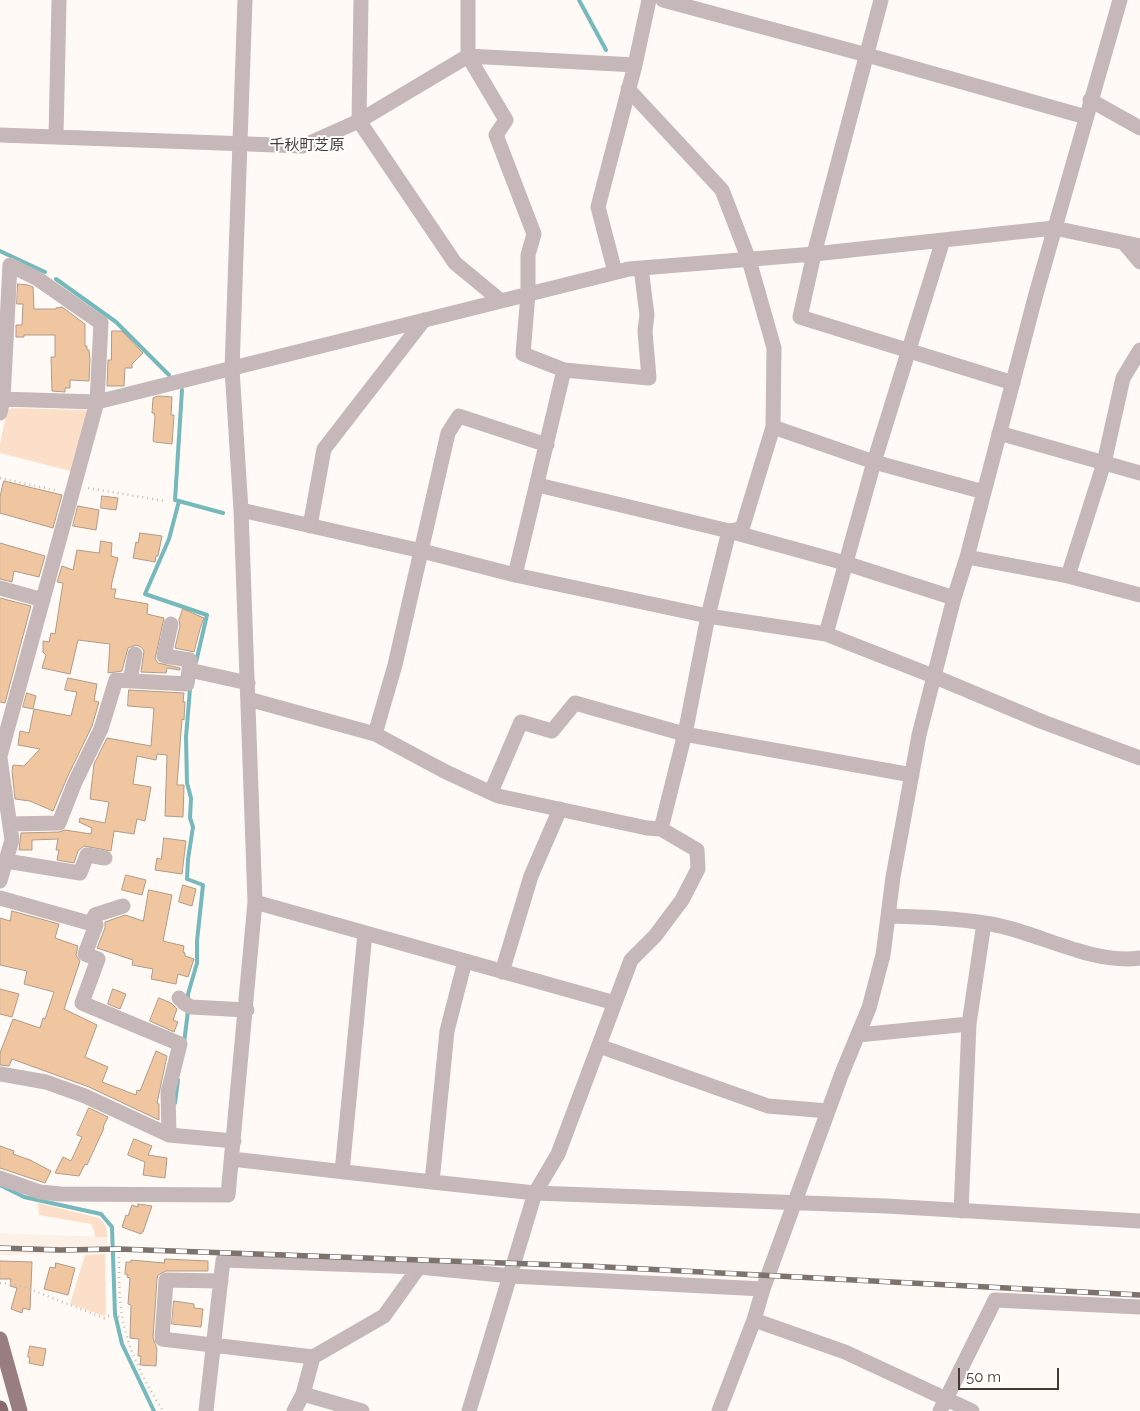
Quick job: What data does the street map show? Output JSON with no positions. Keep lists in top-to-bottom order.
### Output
{
  "districts": ["千秋町芝原"],
  "scale_bar": "50 m"
}
